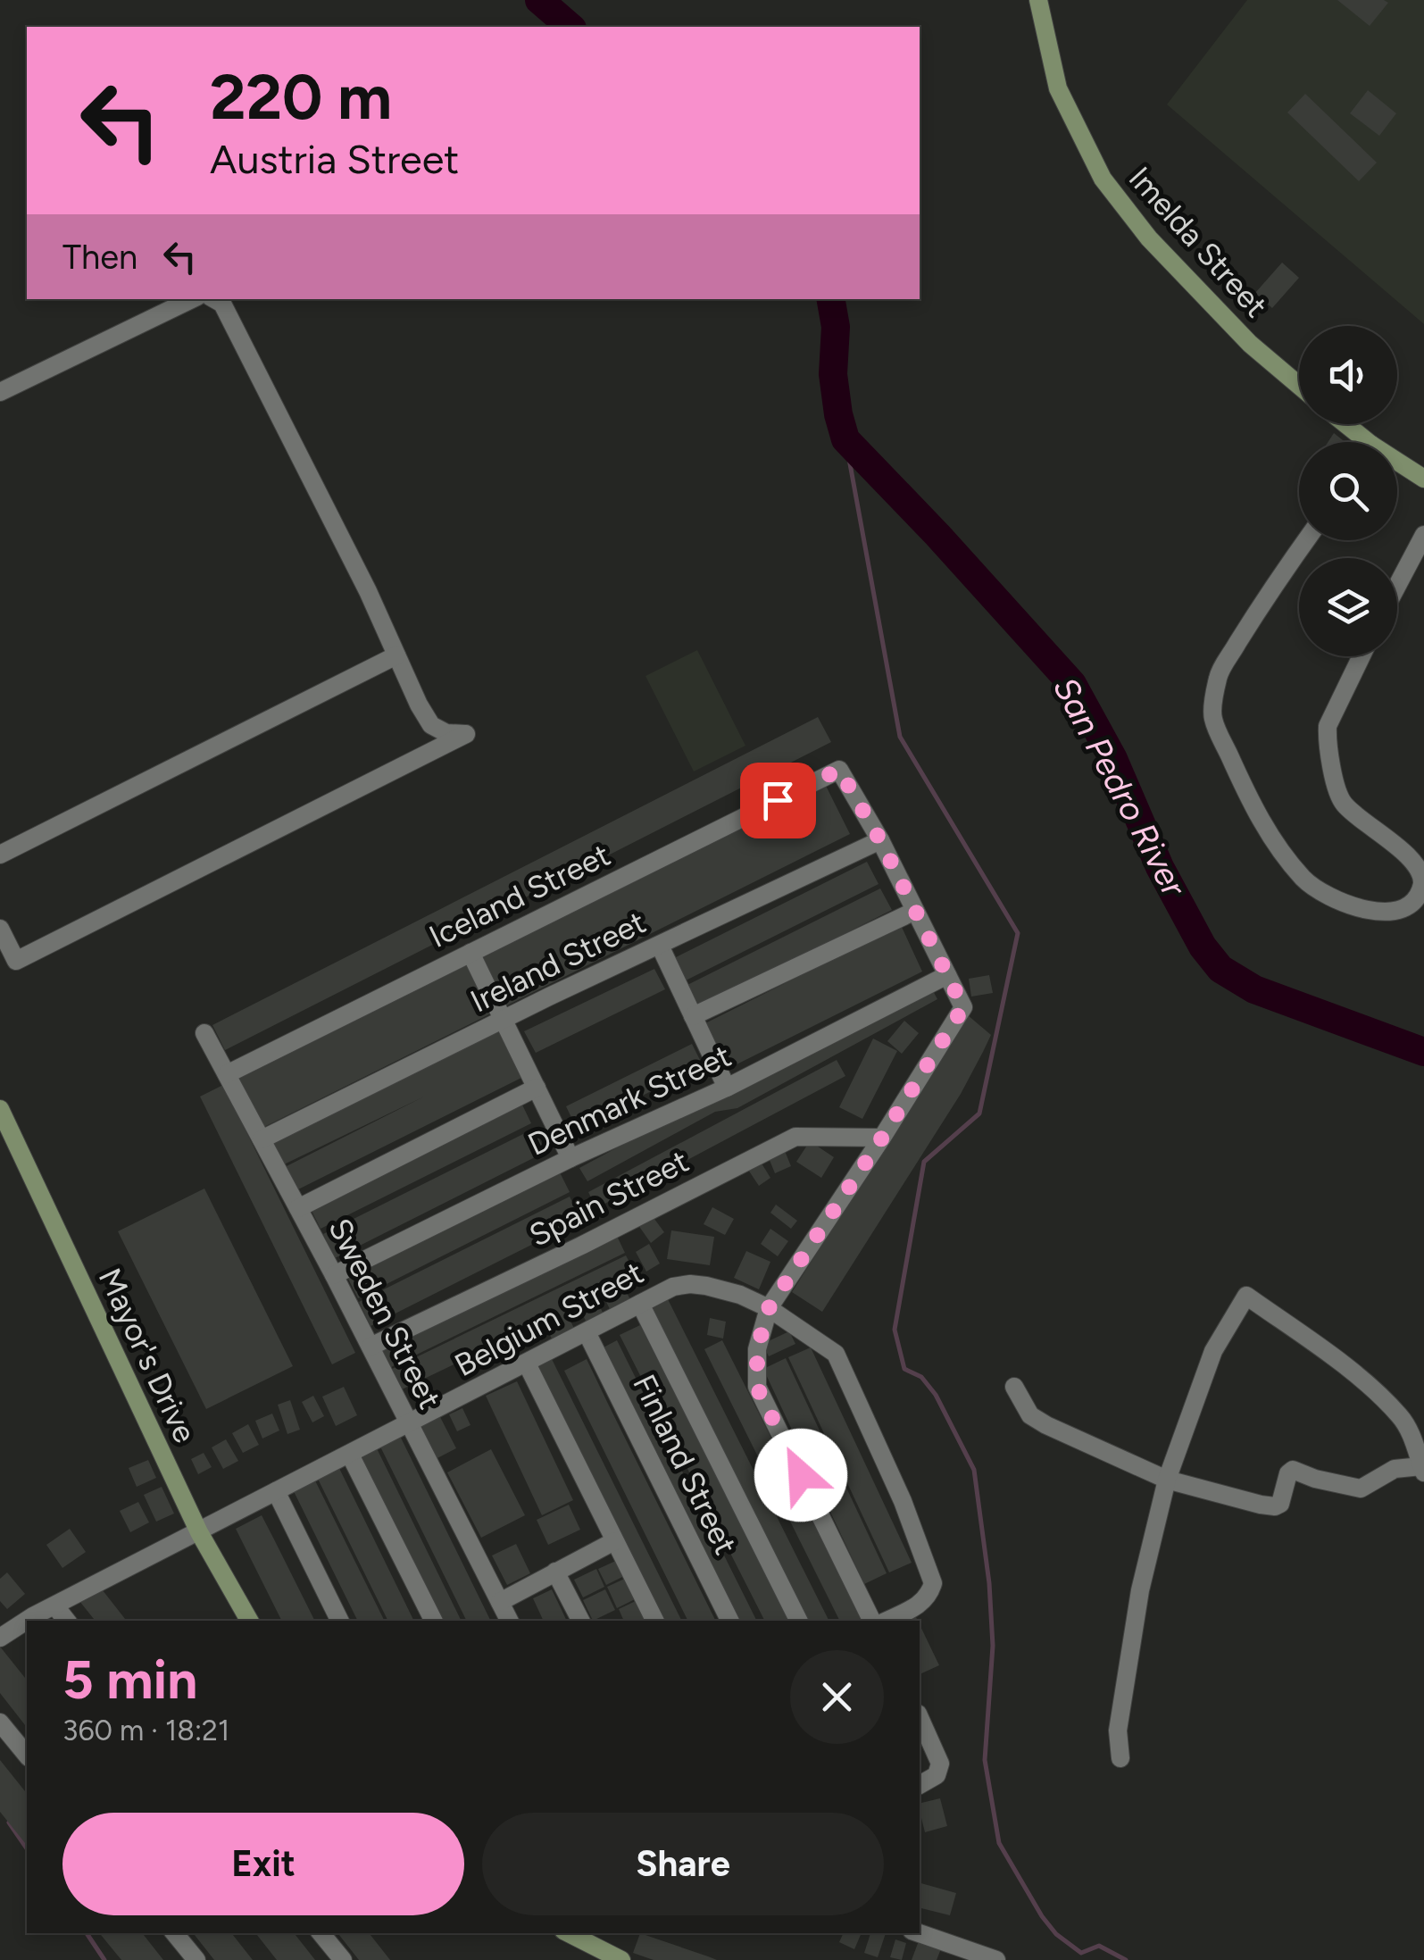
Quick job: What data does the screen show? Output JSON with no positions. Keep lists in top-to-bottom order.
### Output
{
  "streets": {
    "street": [
      "Imelda Street",
      "Iceland Street",
      "Ireland Street",
      "Denmark Street",
      "Spain Street",
      "Sweden Street",
      "Belgium Street",
      "Mayor's Drive",
      "Finland Street"
    ]
  },
  "crossings": [
    ["Iceland Street", "Ireland Street"],
    ["Iceland Street", "Sweden Street"],
    ["Ireland Street", "Sweden Street"],
    ["Denmark Street", "Sweden Street"],
    ["Spain Street", "Sweden Street"],
    ["Sweden Street", "Belgium Street"],
    ["Belgium Street", "Mayor's Drive"],
    ["Belgium Street", "Finland Street"]
  ],
  "water": ["San Pedro River"],
  "page": {
    "turn": ["220 m", "Austria Street"],
    "then": "Then",
    "heading": ["5 min", "360 m · 18:21"],
    "buttons": ["Exit", "Share"]
  }
}
